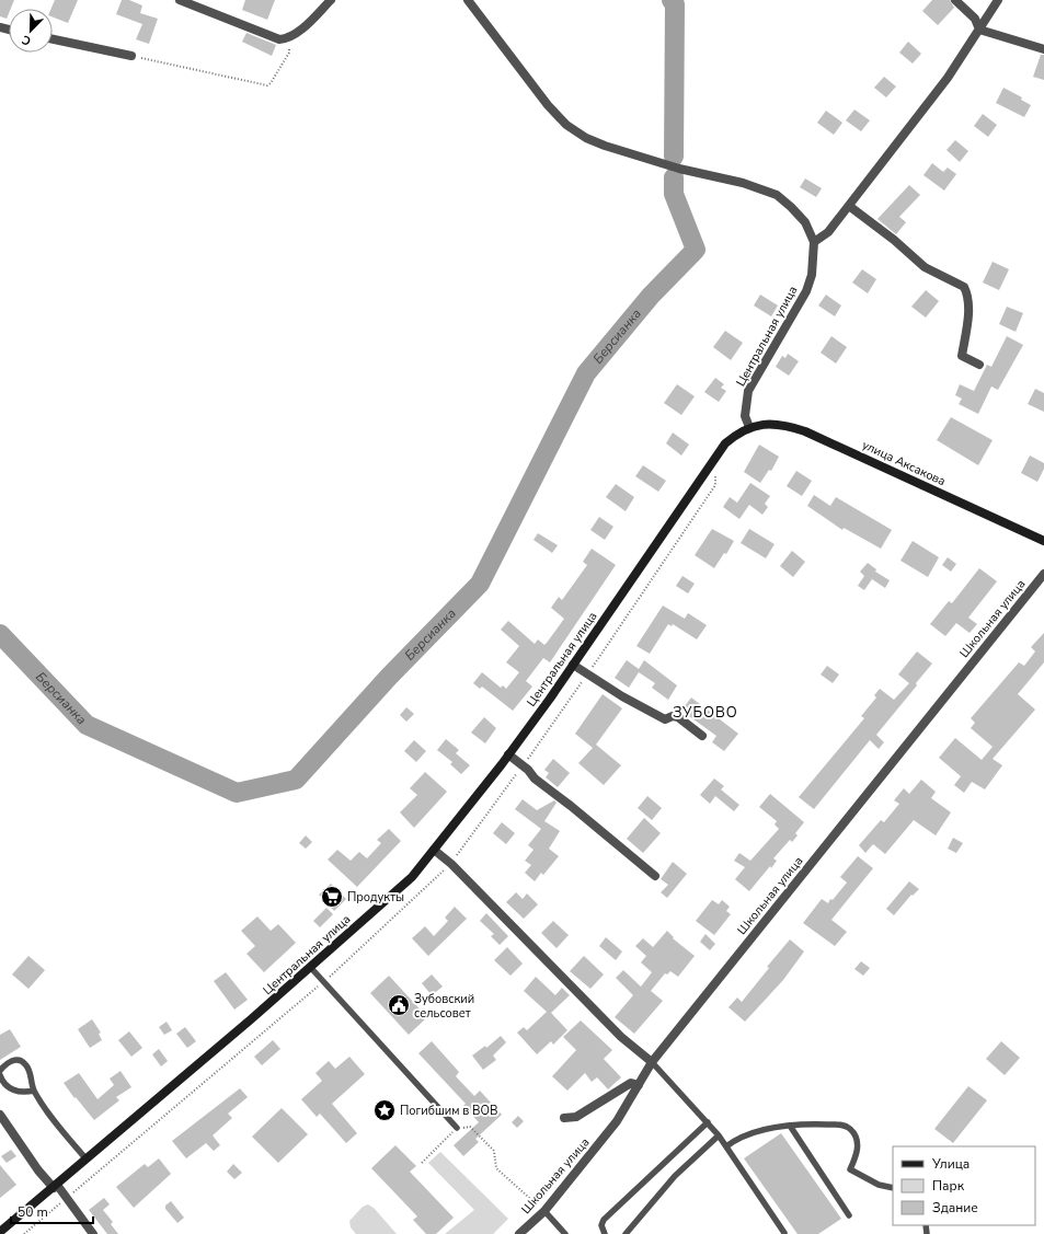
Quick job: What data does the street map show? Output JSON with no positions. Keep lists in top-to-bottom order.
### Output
{
  "streets": {
    "street": ["Центральная улица", "улица Аксакова", "Школьная улица"]
  },
  "crossings": [
    ["Центральная улица", "улица Аксакова"]
  ],
  "districts": ["ЗУБОВО"],
  "water": ["Берсианка"],
  "places": {
    "supermarket": ["Продукты"],
    "public building": ["Зубовский сельсовет"],
    "place": ["Погибшим в ВОВ"]
  },
  "legend": ["Улица", "Парк", "Здание"],
  "scale_bar": "50 m",
  "north": "bottom left"
}
